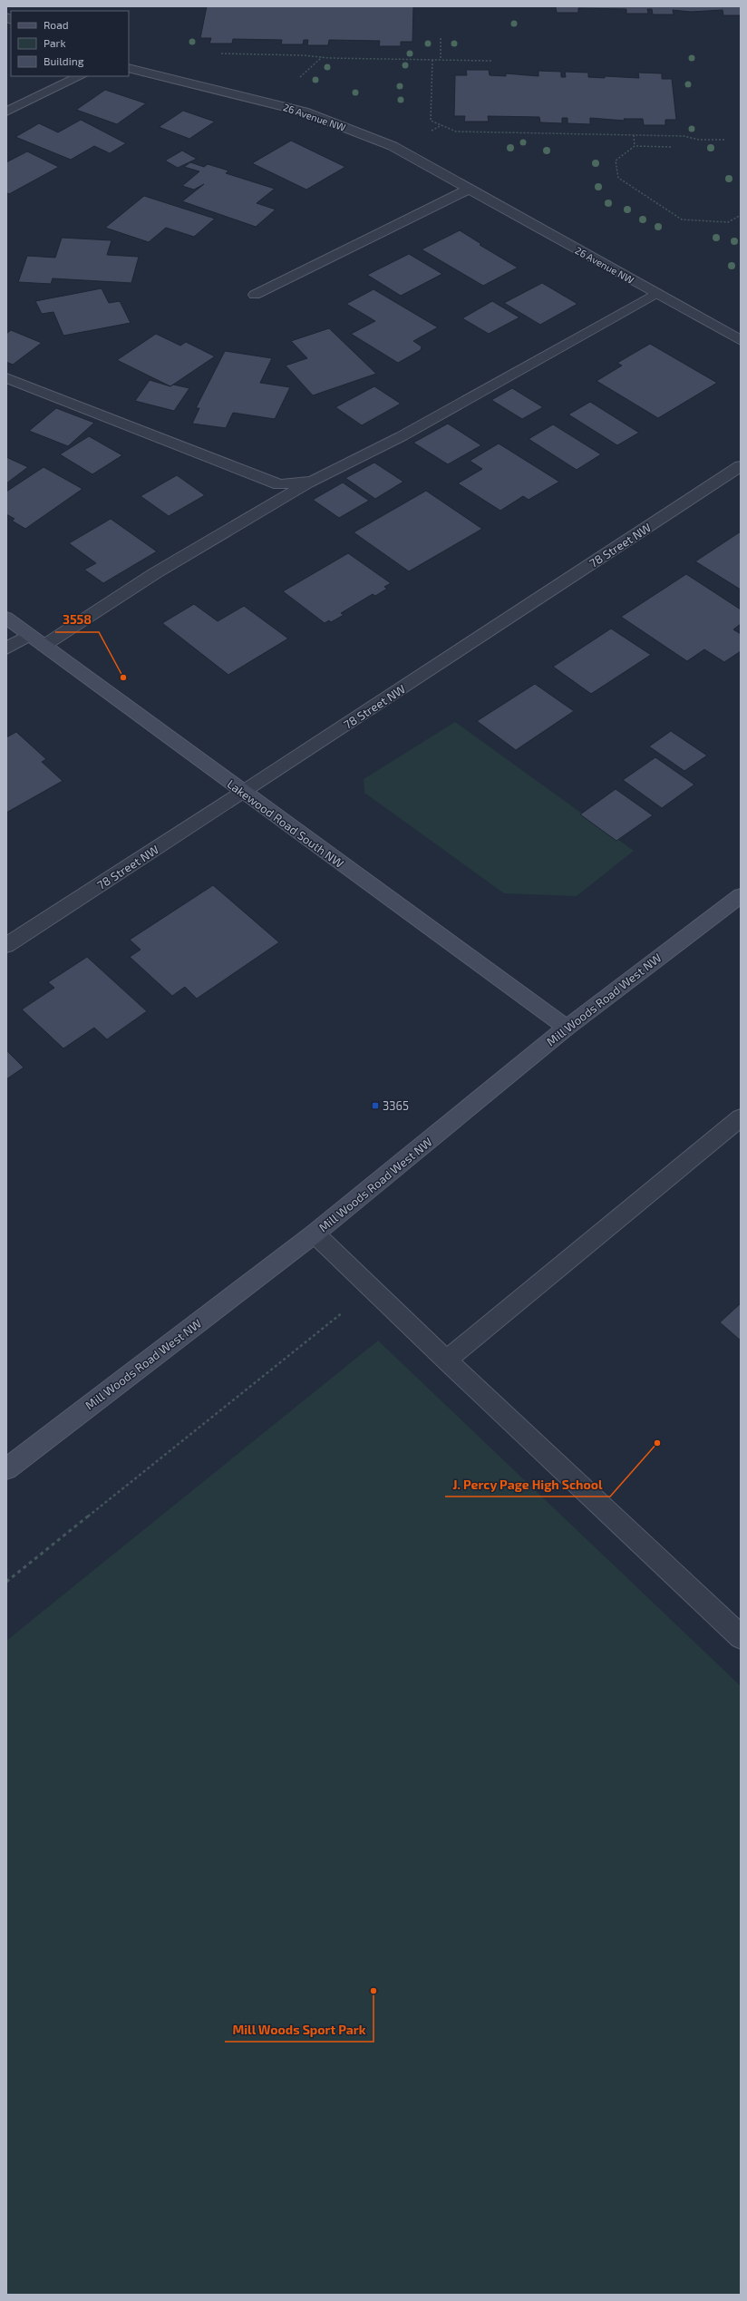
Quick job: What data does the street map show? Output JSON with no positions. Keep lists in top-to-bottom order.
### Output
{
  "streets": {
    "street": [
      "26 Avenue NW",
      "78 Street NW",
      "Lakewood Road South NW",
      "Mill Woods Road West NW"
    ]
  },
  "crossings": [
    ["78 Street NW", "Lakewood Road South NW"],
    ["Lakewood Road South NW", "Mill Woods Road West NW"]
  ],
  "places": {
    "other": ["3558", "J. Percy Page High School", "Mill Woods Sport Park"],
    "transit": ["3365"]
  },
  "legend": ["Road", "Park", "Building"]
}
